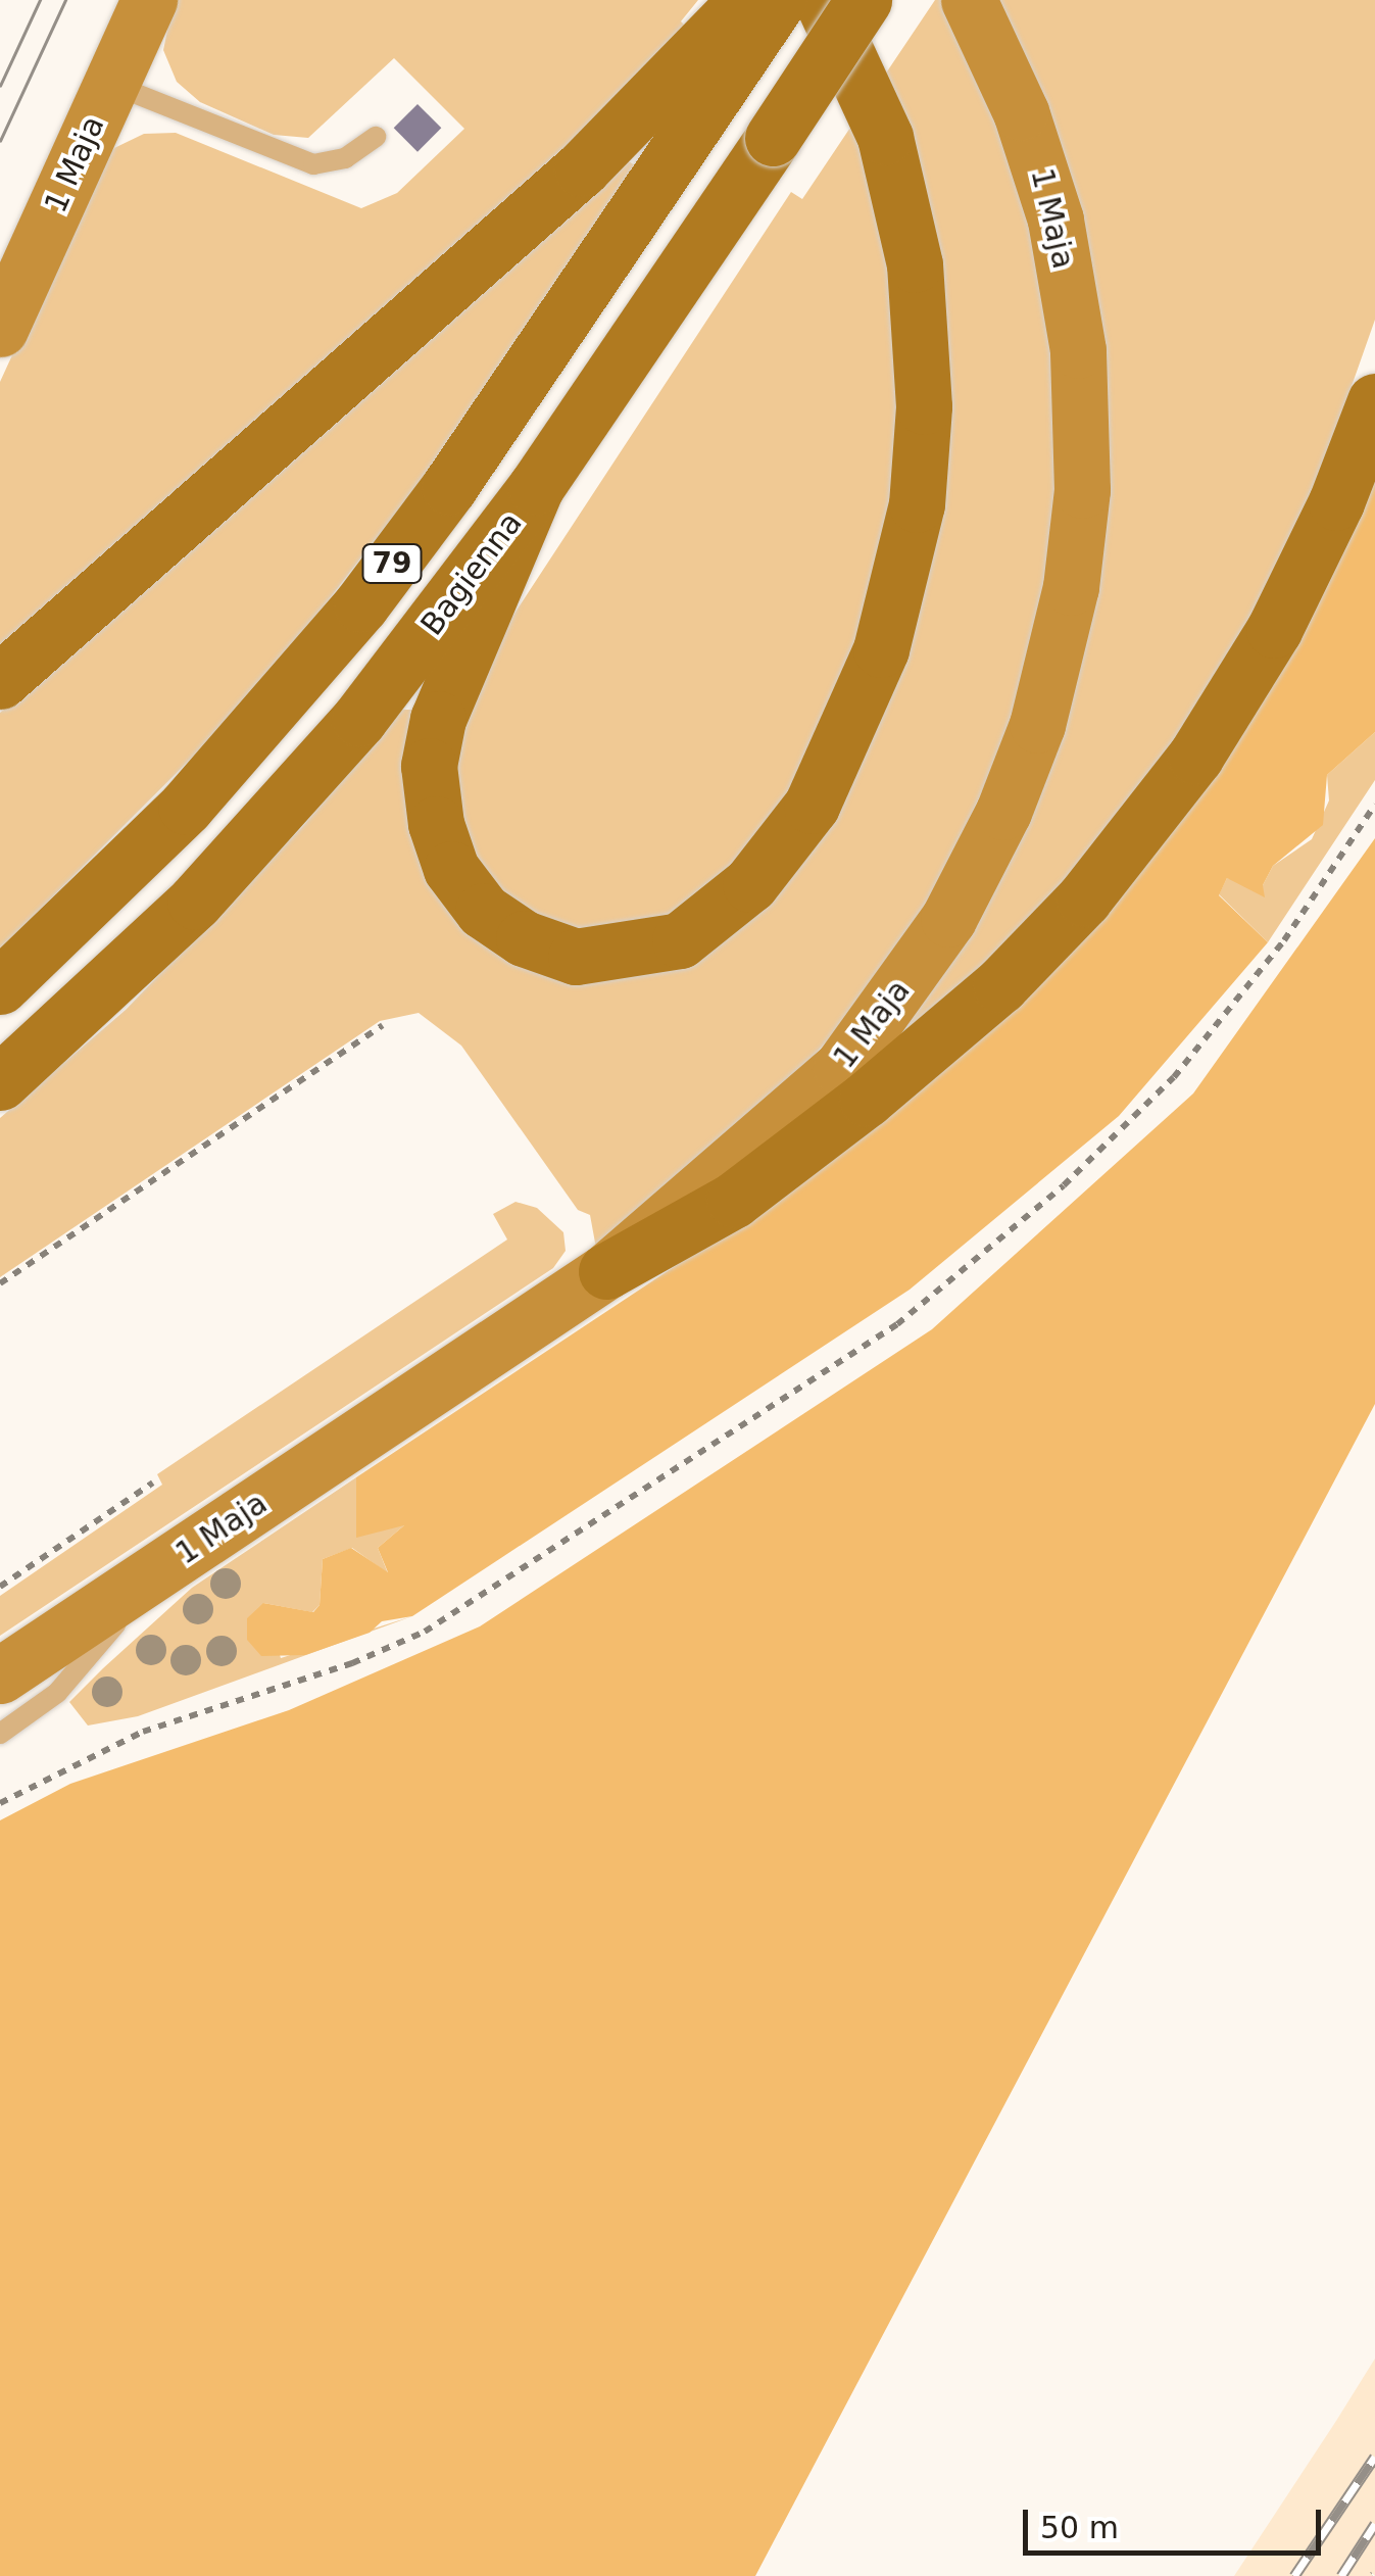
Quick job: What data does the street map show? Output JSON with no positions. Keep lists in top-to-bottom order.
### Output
{
  "streets": {
    "main road": ["79", "Bagienna"],
    "street": ["1 Maja"]
  },
  "scale_bar": "50 m"
}
